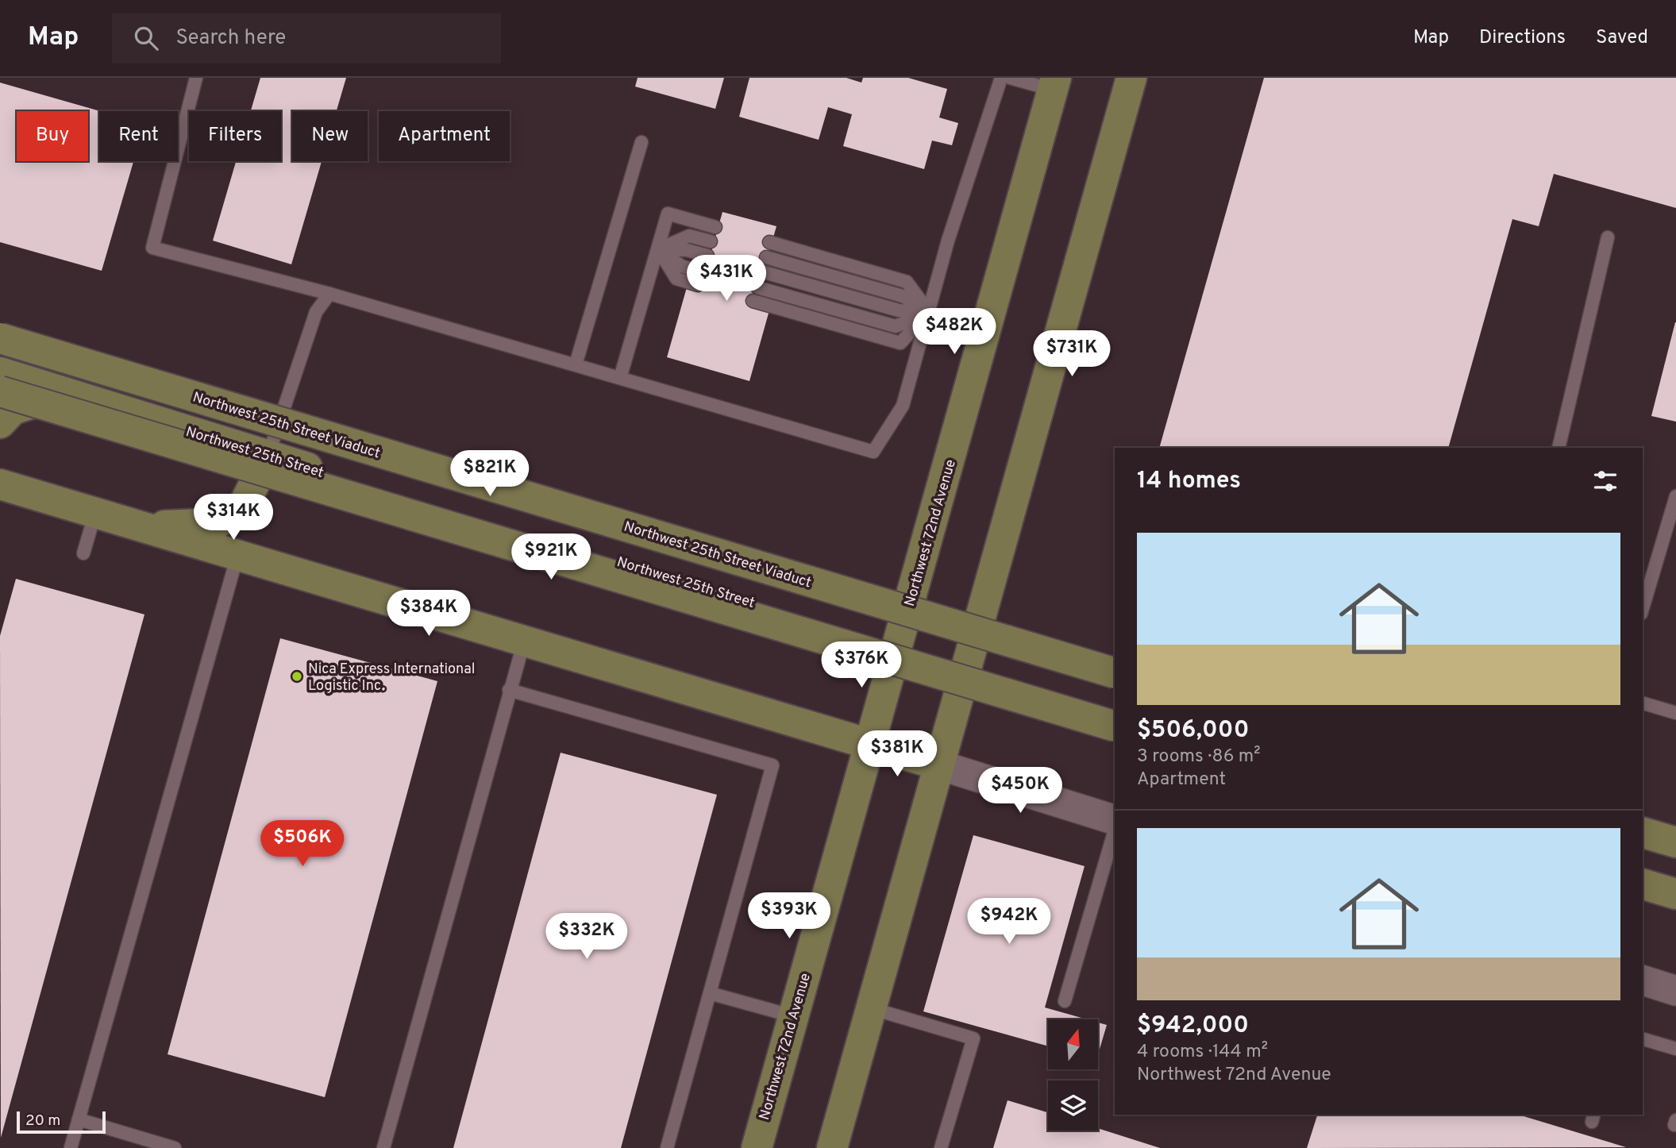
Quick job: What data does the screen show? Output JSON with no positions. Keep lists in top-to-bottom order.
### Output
{
  "streets": {
    "main road": ["Northwest 25th Street Viaduct", "Northwest 25th Street", "Northwest 72nd Avenue"]
  },
  "crossings": [
    ["Northwest 25th Street", "Northwest 72nd Avenue"]
  ],
  "places": ["Nica Express International Logistic Inc."],
  "scale_bar": "20 m",
  "north": "top",
  "page": {
    "header": "Map",
    "search": "Search here",
    "nav": ["Map", "Directions", "Saved"],
    "chip": [
      "Buy",
      "Rent",
      "Filters",
      "New",
      "Apartment"
    ],
    "price": [
      "$431K",
      "$482K",
      "$731K",
      "$821K",
      "$314K",
      "$921K",
      "$384K",
      "$376K",
      "$381K",
      "$450K",
      "$506K",
      "$393K",
      "$942K",
      "$332K"
    ],
    "heading": "14 homes",
    "list": [
      {
        "name": "$506,000",
        "note": "3 rooms · 86 m² · Apartment"
      },
      {
        "name": "$942,000",
        "note": "4 rooms · 144 m² · Northwest 72nd Avenue"
      }
    ],
    "scale": "20 m"
  }
}
